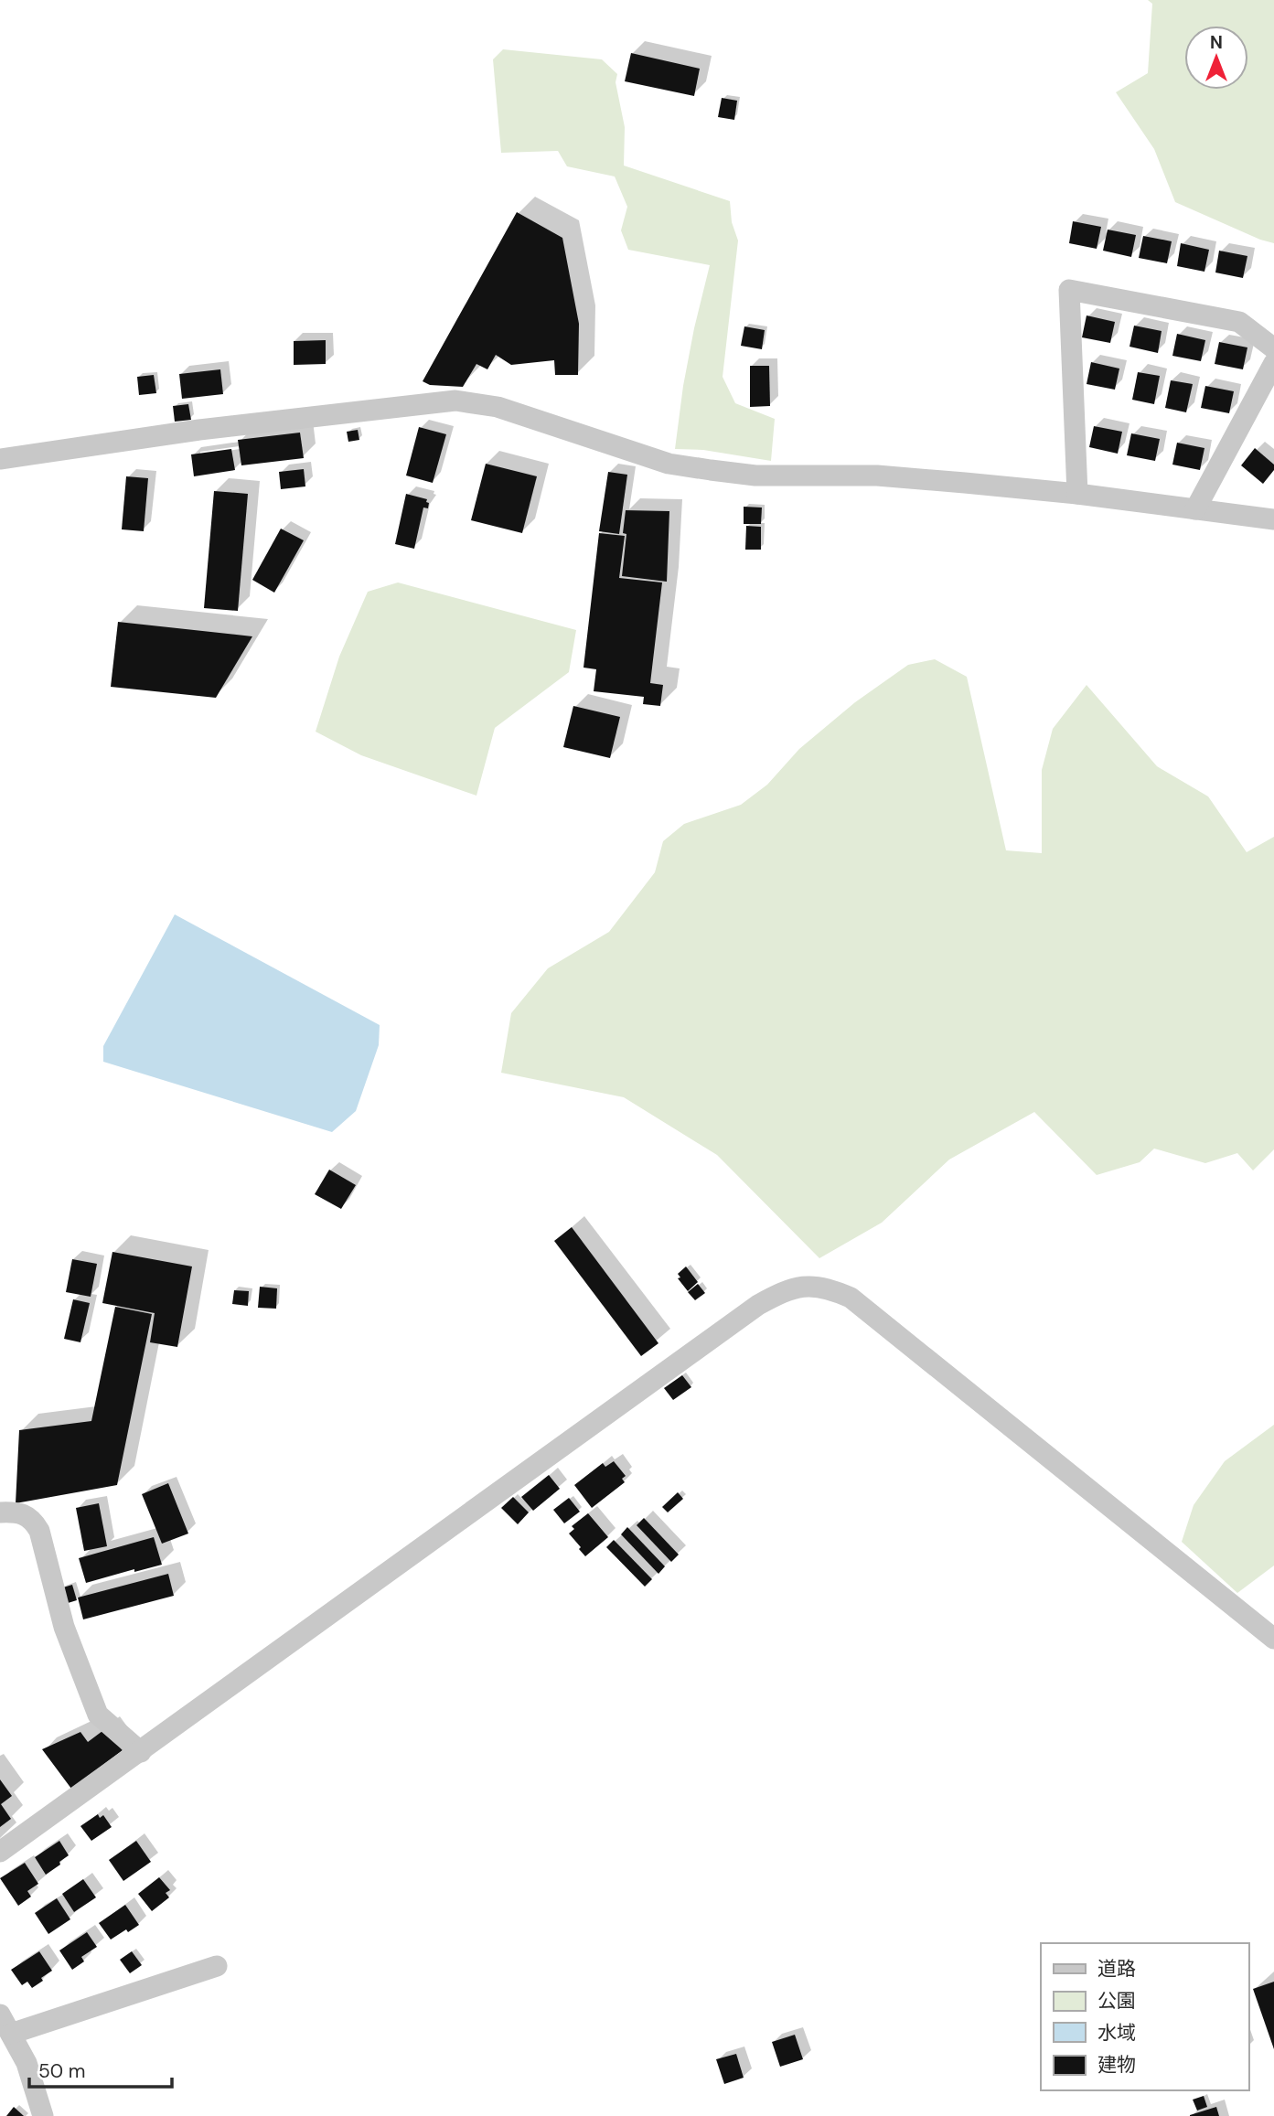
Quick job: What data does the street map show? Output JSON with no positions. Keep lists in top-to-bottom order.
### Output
{
  "legend": [
    "道路",
    "公園",
    "水域",
    "建物"
  ],
  "scale_bar": "50 m",
  "north": "top"
}
